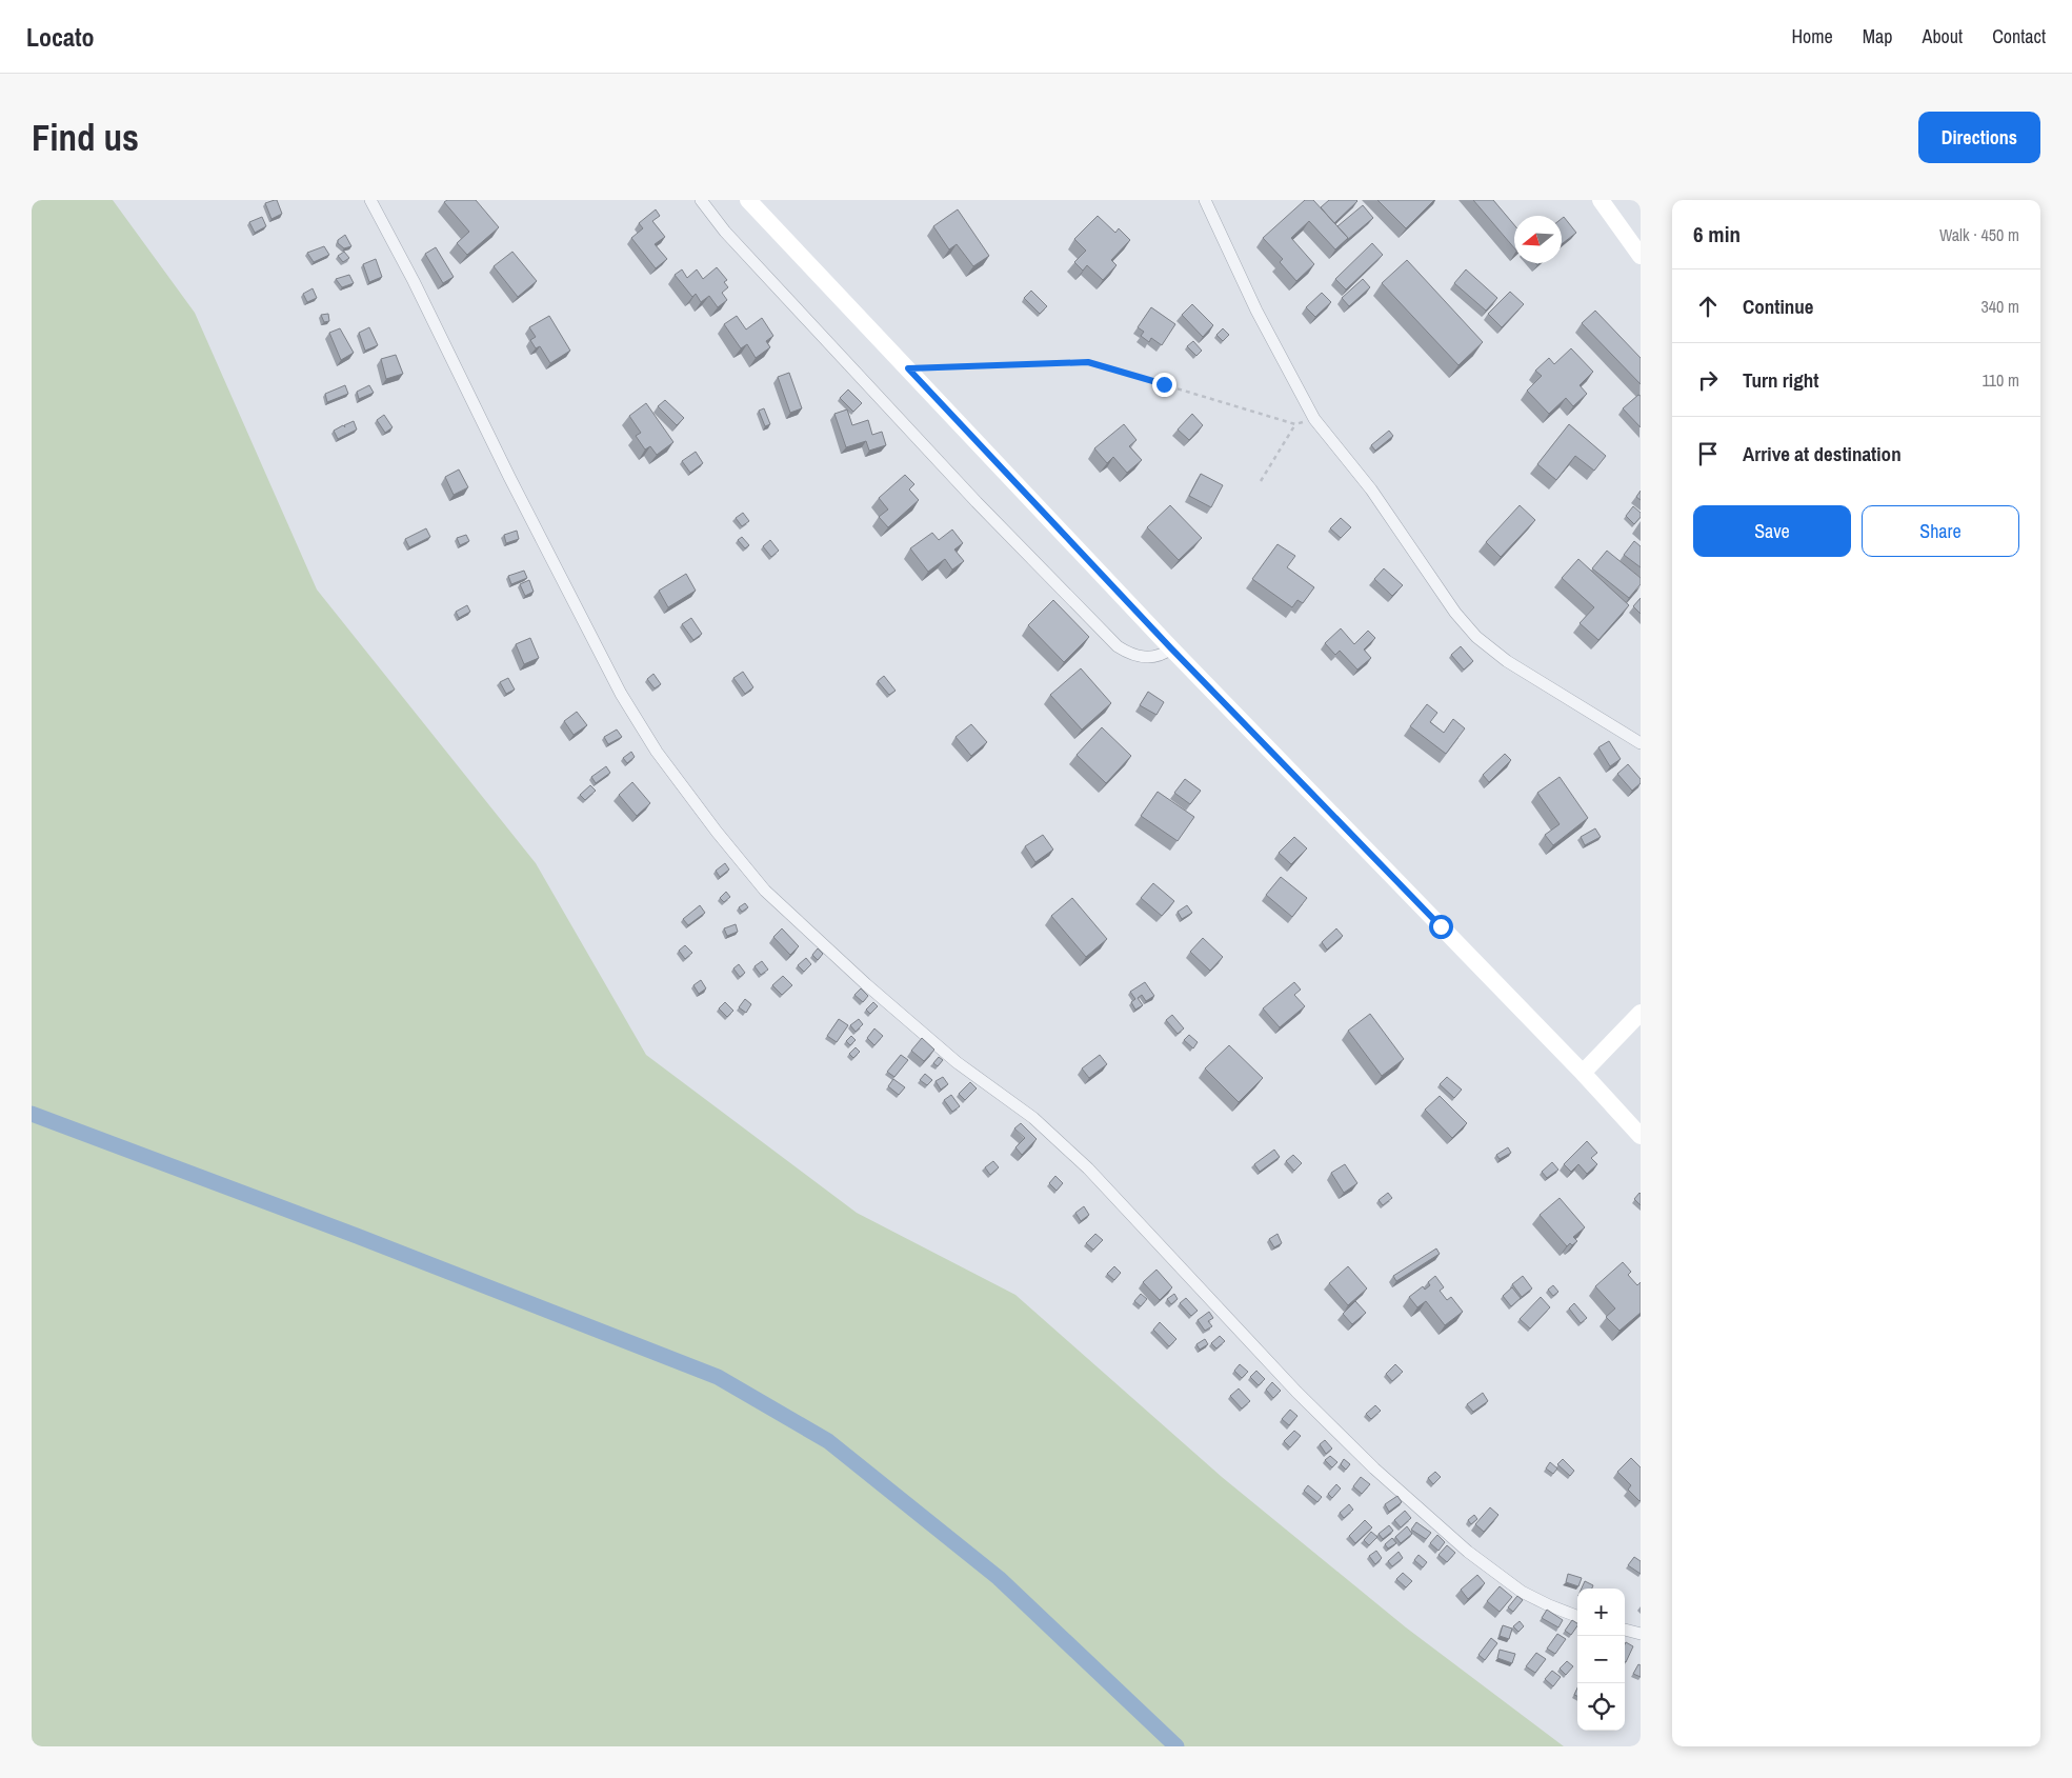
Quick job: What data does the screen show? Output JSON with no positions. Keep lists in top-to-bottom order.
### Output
{
  "north": "left",
  "page": {
    "header": "Locato",
    "nav": [
      "Home",
      "Map",
      "About",
      "Contact"
    ],
    "buttons": [
      "Directions",
      ["Save", "Share"]
    ],
    "title": "Find us",
    "heading": ["6 min", "Walk · 450 m"],
    "list": [
      ["Continue", "340 m"],
      ["Turn right", "110 m"],
      "Arrive at destination"
    ],
    "map_buttons": ["+", "−"]
  }
}
